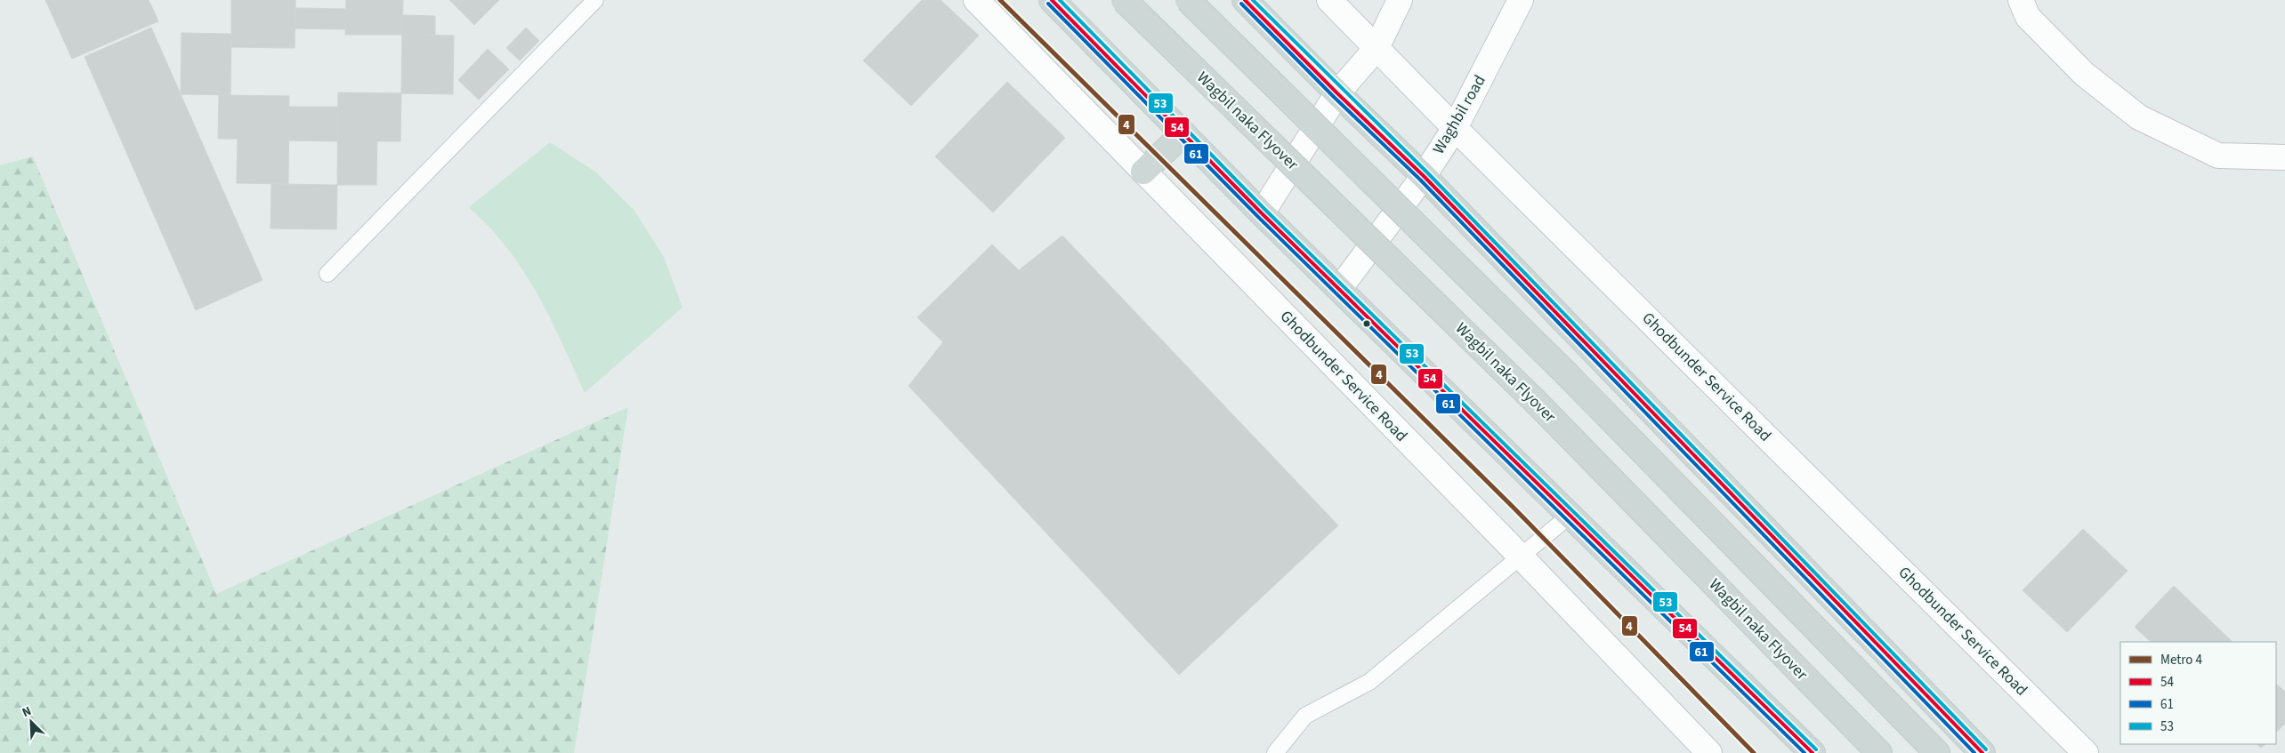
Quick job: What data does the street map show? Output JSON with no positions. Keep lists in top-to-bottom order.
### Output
{
  "streets": {
    "main road": ["Wagbil naka Flyover"],
    "street": ["Waghbil road", "Ghodbunder Service Road"]
  },
  "crossings": [
    ["Waghbil road", "Ghodbunder Service Road"]
  ],
  "lines": [
    "metro line 4",
    "transit line 54",
    "transit line 53",
    "transit line 61"
  ],
  "legend": [
    "Metro 4",
    "54",
    "61",
    "53"
  ],
  "north": "top left"
}
